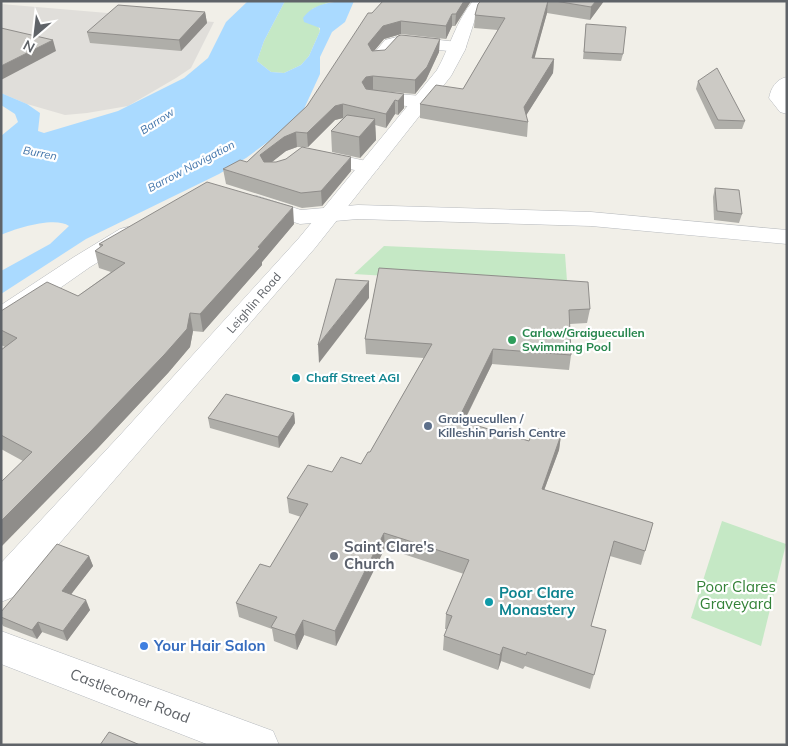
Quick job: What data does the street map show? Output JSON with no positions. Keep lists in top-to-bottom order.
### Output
{
  "streets": {
    "street": ["Leighlin Road", "Castlecomer Road"]
  },
  "water": ["Barrow", "Burren", "Barrow Navigation"],
  "parks": ["Poor Clares Graveyard"],
  "places": [
    "Carlow/Graiguecullen Swimming Pool",
    "Chaff Street AGI",
    "Graiguecullen / Killeshin Parish Centre",
    "Saint Clare's Church",
    "Poor Clare Monastery",
    "Your Hair Salon"
  ],
  "north": "bottom left"
}
